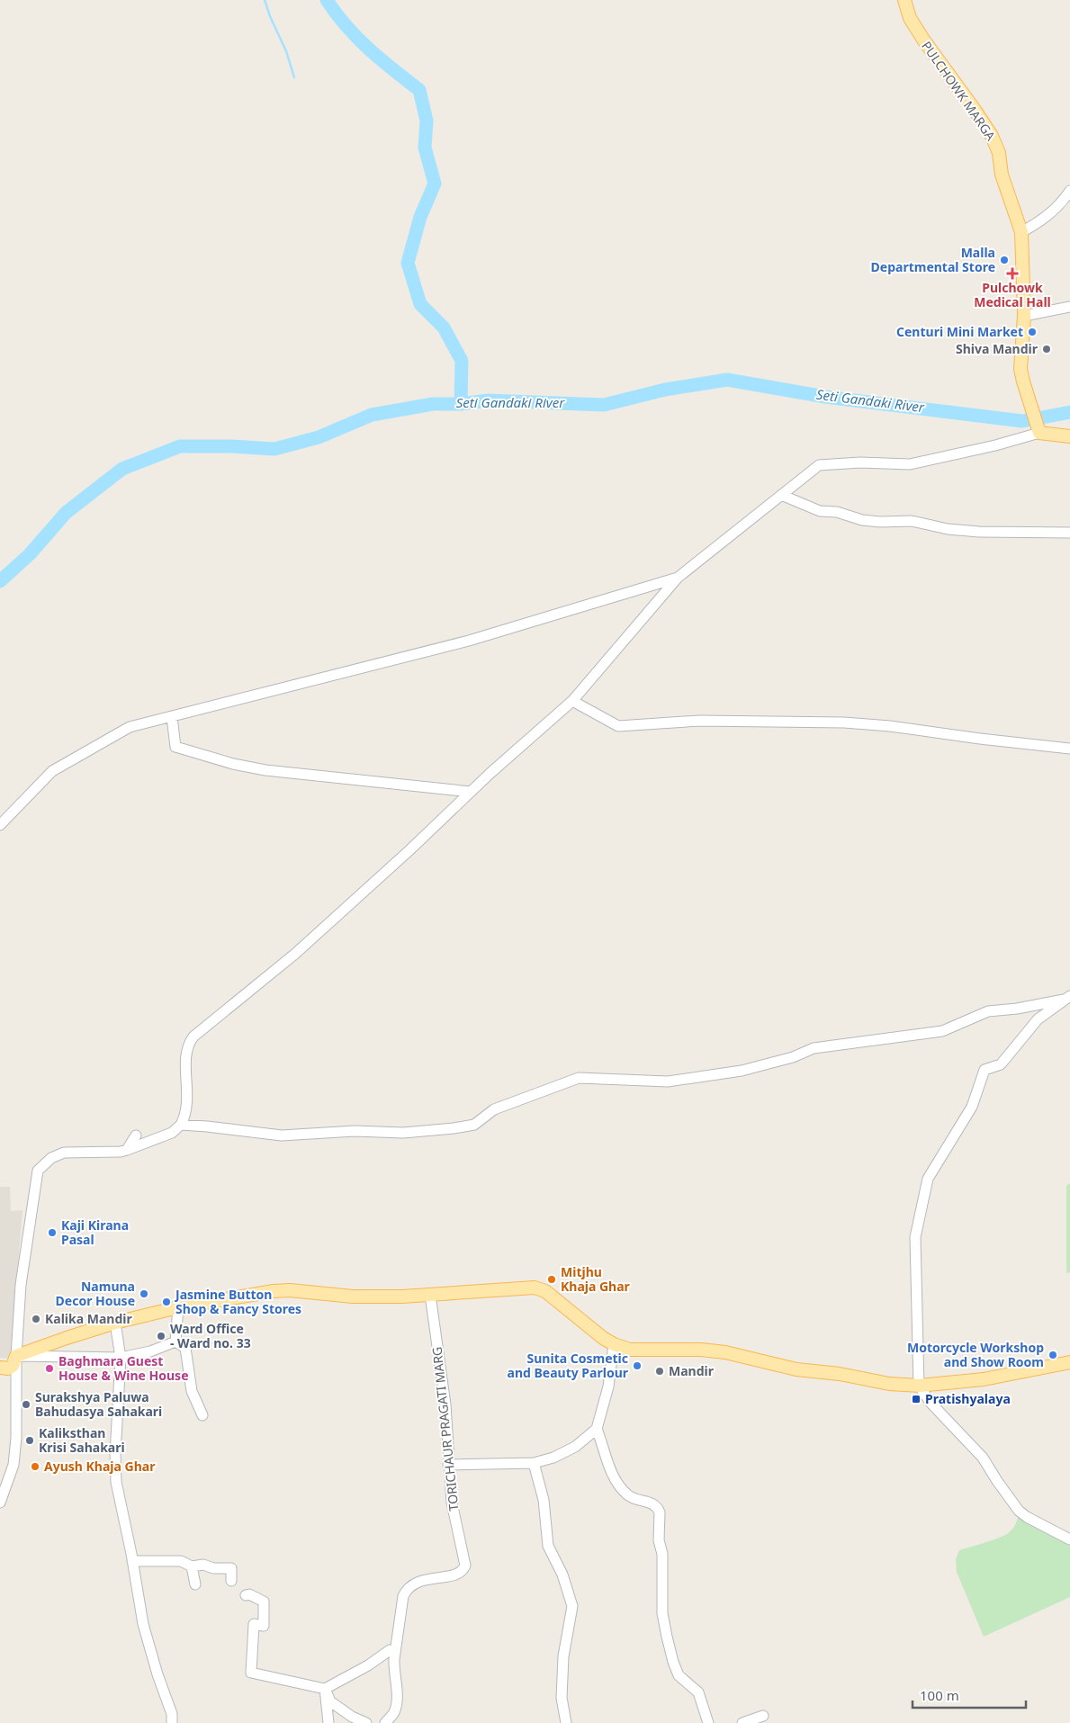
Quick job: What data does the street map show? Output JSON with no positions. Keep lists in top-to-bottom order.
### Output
{
  "streets": {
    "main road": ["PULCHOWK MARGA"],
    "street": ["TORICHAUR PRAGATI MARG"]
  },
  "water": ["Seti Gandaki River"],
  "places": {
    "other": [
      "Malla Departmental Store",
      "Centuri Mini Market",
      "Shiva Mandir",
      "Kaji Kirana Pasal",
      "Mitjhu Khaja Ghar",
      "Namuna Decor House",
      "Jasmine Button Shop & Fancy Stores",
      "Kalika Mandir",
      "Ward Office - Ward no. 33",
      "Motorcycle Workshop and Show Room",
      "Sunita Cosmetic and Beauty Parlour",
      "Baghmara Guest House & Wine House",
      "Mandir",
      "Surakshya Paluwa Bahudasya Sahakari",
      "Kaliksthan Krisi Sahakari",
      "Ayush Khaja Ghar"
    ],
    "health": ["Pulchowk Medical Hall"],
    "transit": ["Pratishyalaya"]
  },
  "scale_bar": "100 m"
}
